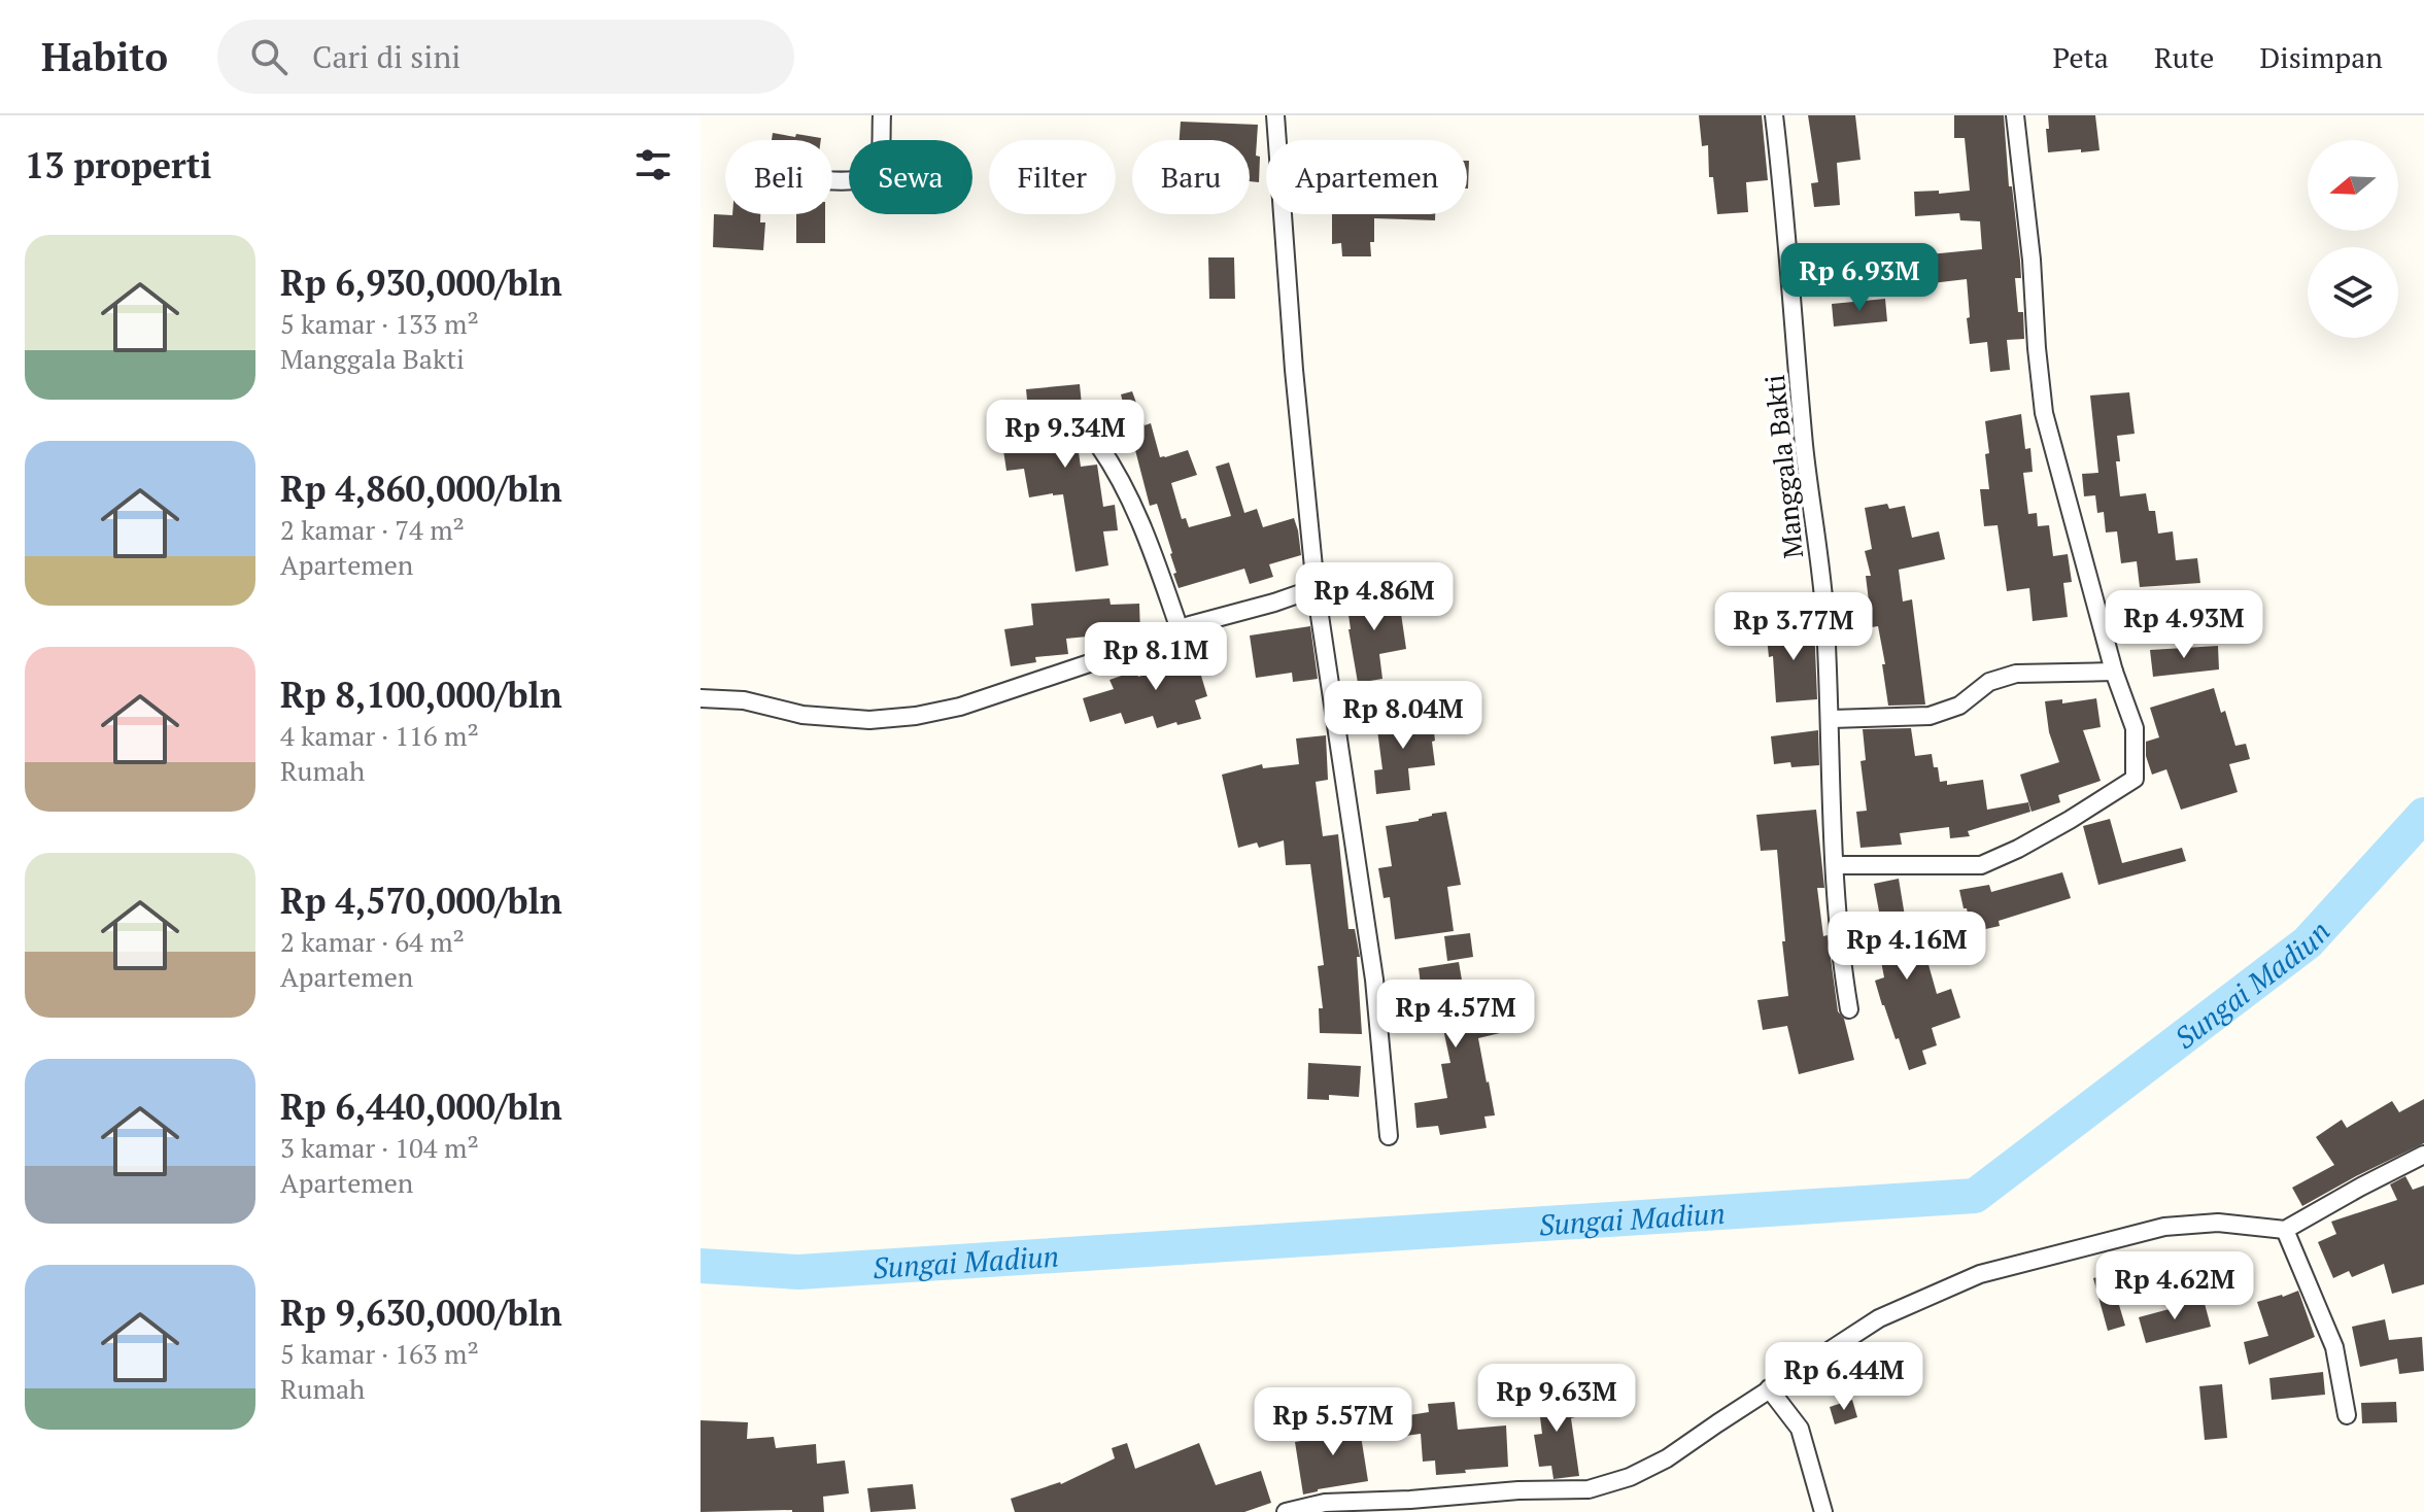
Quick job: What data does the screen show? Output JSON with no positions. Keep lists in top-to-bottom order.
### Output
{
  "streets": {
    "street": ["Manggala Bakti"]
  },
  "water": ["Sungai Madiun"],
  "north": "left",
  "page": {
    "header": "Habito",
    "search": "Cari di sini",
    "nav": ["Peta", "Rute", "Disimpan"],
    "heading": "13 properti",
    "chip": [
      "Beli",
      "Sewa",
      "Filter",
      "Baru",
      "Apartemen"
    ],
    "list": [
      {
        "name": "Rp 6,930,000/bln",
        "note": "5 kamar · 133 m² · Manggala Bakti"
      },
      {
        "name": "Rp 4,860,000/bln",
        "note": "2 kamar · 74 m² · Apartemen"
      },
      {
        "name": "Rp 8,100,000/bln",
        "note": "4 kamar · 116 m² · Rumah"
      },
      {
        "name": "Rp 4,570,000/bln",
        "note": "2 kamar · 64 m² · Apartemen"
      },
      {
        "name": "Rp 6,440,000/bln",
        "note": "3 kamar · 104 m² · Apartemen"
      },
      {
        "name": "Rp 9,630,000/bln",
        "note": "5 kamar · 163 m² · Rumah"
      }
    ],
    "price": [
      "Rp 6.93M",
      "Rp 9.34M",
      "Rp 4.86M",
      "Rp 4.93M",
      "Rp 3.77M",
      "Rp 8.1M",
      "Rp 8.04M",
      "Rp 4.16M",
      "Rp 4.57M",
      "Rp 4.62M",
      "Rp 6.44M",
      "Rp 9.63M",
      "Rp 5.57M"
    ]
  }
}
